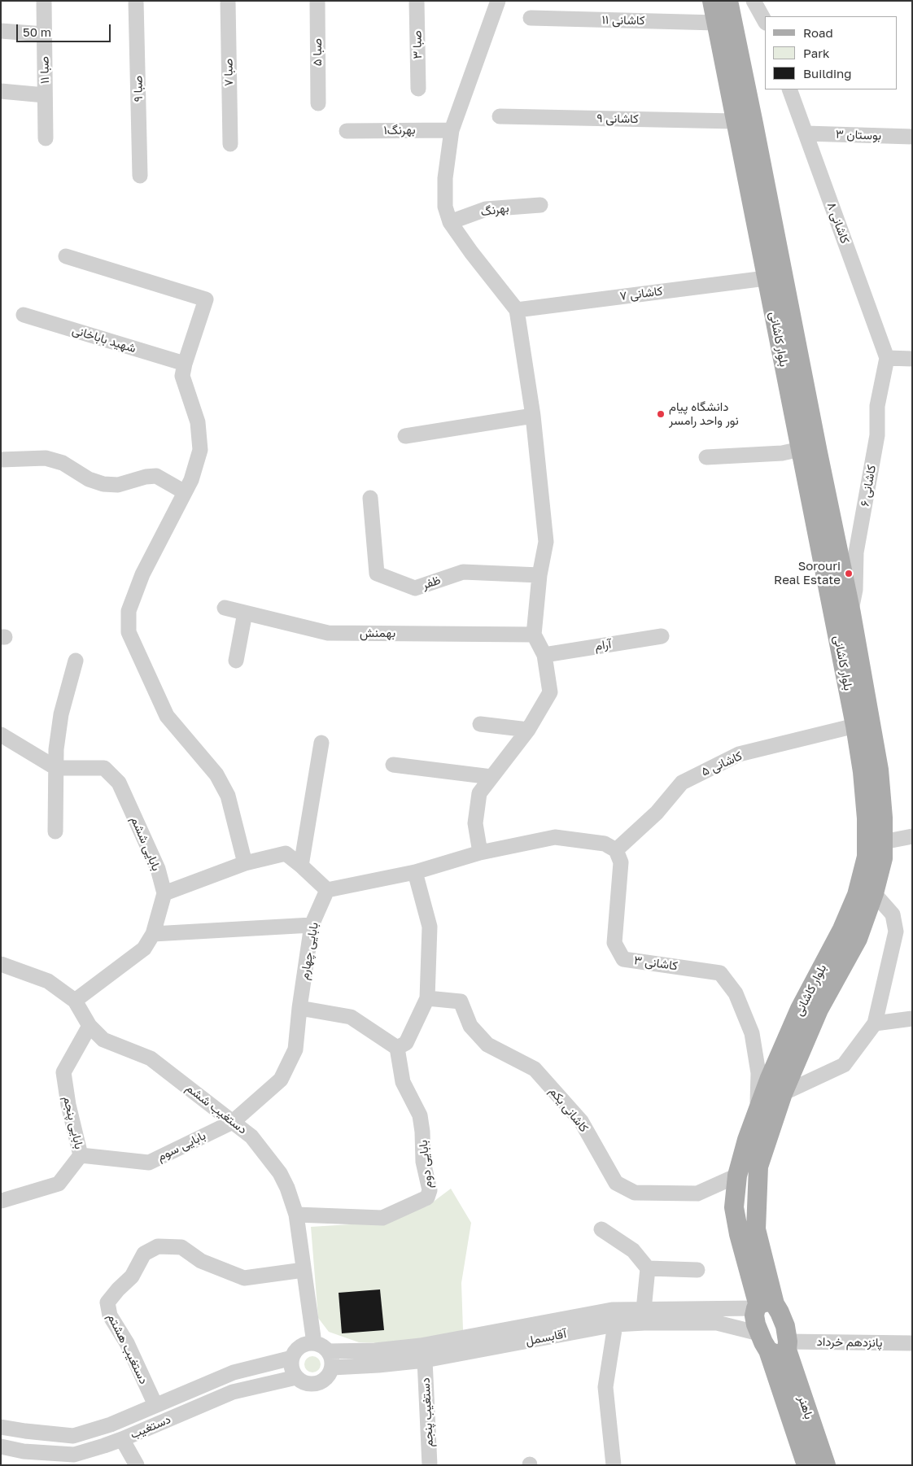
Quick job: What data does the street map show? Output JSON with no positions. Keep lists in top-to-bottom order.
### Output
{
  "streets": {
    "main road": ["بلوار کاشانی", "باهنر"],
    "street": [
      "کاشانی ۱۱",
      "صبا ۳",
      "صبا ۵",
      "صبا ۱۱",
      "صبا ۷",
      "صبا ۹",
      "کاشانی ۹",
      "۱بهرنگ",
      "بوستان ۳",
      "بهرنگ",
      "کاشانی ۸",
      "کاشانی ۷",
      "شهید باباخانی",
      "کاشانی ۶",
      "ظفر",
      "بهمنش",
      "آرام",
      "کاشانی ۵",
      "بابایی ششم",
      "بابایی چهارم",
      "کاشانی ۳",
      "دستغیب ششم",
      "کاشانی یکم",
      "بابایی پنجم",
      "بابایی سوم",
      "بابایی دوم",
      "آقابسمل",
      "پانزدهم خرداد",
      "دستغیب هشتم",
      "دستغیب پنجم",
      "دستغیب"
    ]
  },
  "crossings": [
    ["کاشانی ۱۱", "بلوار کاشانی"],
    ["کاشانی ۹", "بلوار کاشانی"],
    ["بوستان ۳", "کاشانی ۸"],
    ["کاشانی ۸", "کاشانی ۶"],
    ["کاشانی ۷", "بلوار کاشانی"],
    ["بلوار کاشانی", "کاشانی ۶"],
    ["بلوار کاشانی", "کاشانی ۵"],
    ["بلوار کاشانی", "کاشانی ۳"],
    ["بلوار کاشانی", "کاشانی یکم"],
    ["بلوار کاشانی", "آقابسمل"],
    ["بلوار کاشانی", "باهنر"],
    ["کاشانی ۵", "کاشانی ۳"],
    ["بابایی چهارم", "دستغیب ششم"],
    ["بابایی چهارم", "بابایی سوم"],
    ["دستغیب ششم", "بابایی پنجم"],
    ["دستغیب ششم", "بابایی سوم"],
    ["دستغیب ششم", "بابایی دوم"],
    ["دستغیب ششم", "آقابسمل"],
    ["دستغیب ششم", "دستغیب هشتم"],
    ["دستغیب ششم", "دستغیب"],
    ["بابایی پنجم", "بابایی سوم"],
    ["آقابسمل", "باهنر"],
    ["آقابسمل", "دستغیب پنجم"],
    ["آقابسمل", "دستغیب"],
    ["پانزدهم خرداد", "باهنر"],
    ["دستغیب هشتم", "دستغیب"]
  ],
  "places": ["دانشگاه پیام نور واحد رامسر", "Sorouri Real Estate"],
  "legend": ["Road", "Park", "Building"],
  "scale_bar": "50 m"
}
